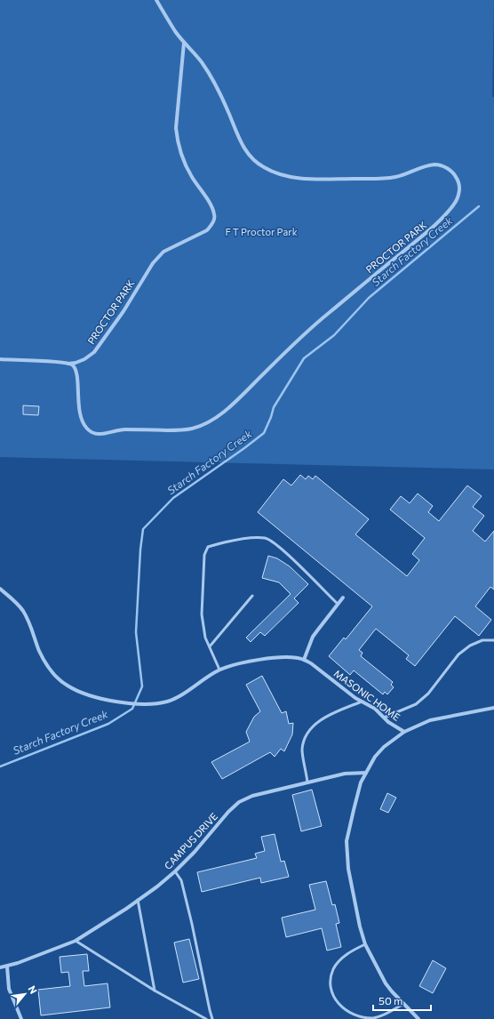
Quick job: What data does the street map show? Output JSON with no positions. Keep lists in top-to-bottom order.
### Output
{
  "streets": {
    "street": ["PROCTOR PARK", "MASONIC HOME", "CAMPUS DRIVE"]
  },
  "crossings": [
    ["MASONIC HOME", "CAMPUS DRIVE"]
  ],
  "water": ["Starch Factory Creek"],
  "parks": ["F T Proctor Park"],
  "scale_bar": "50 m",
  "north": "top right"
}
